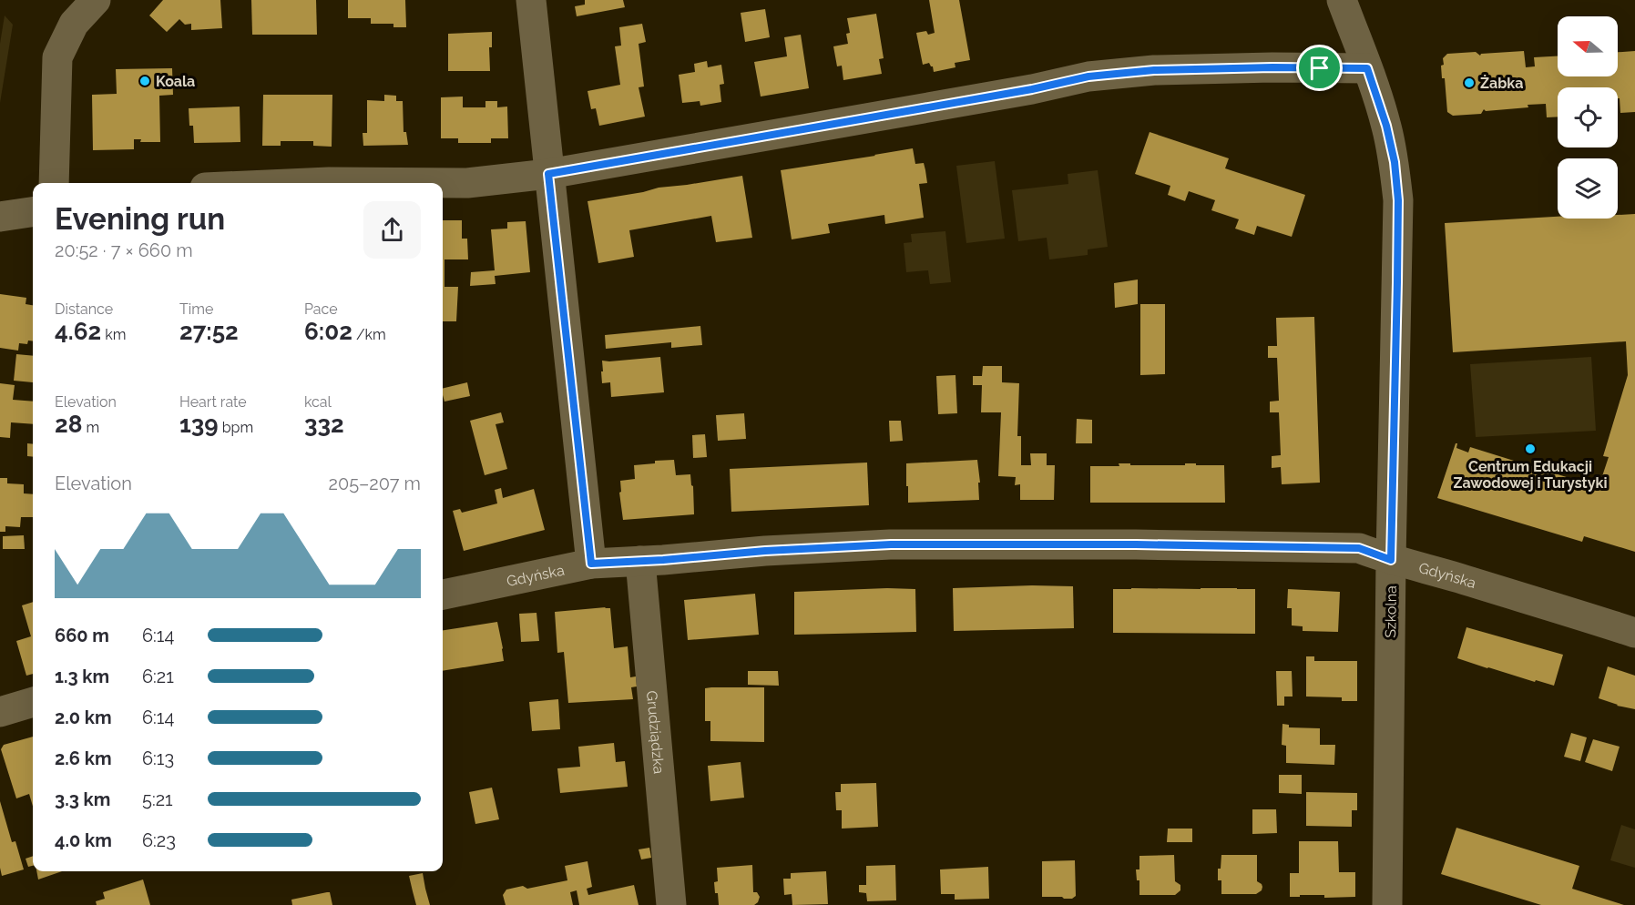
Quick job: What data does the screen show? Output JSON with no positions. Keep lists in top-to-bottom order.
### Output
{
  "streets": {
    "street": ["Gdyńska", "Szkolna", "Grudziądzka"]
  },
  "crossings": [
    ["Gdyńska", "Szkolna"],
    ["Gdyńska", "Grudziądzka"]
  ],
  "places": ["Koala", "Żabka", "Centrum Edukacji Zawodowej i Turystyki"],
  "north": "left",
  "page": {
    "heading": ["Evening run", "20:52 · 7 × 660 m"],
    "stats": [
      ["Distance", "4.62 km"],
      ["Time", "27:52"],
      ["Pace", "6:02 /km"],
      ["Elevation", "28 m"],
      ["Heart rate", "139 bpm"],
      ["kcal", "332"]
    ],
    "chart": ["Elevation", "205–207 m"],
    "list": [
      {
        "name": "660 m",
        "note": "6:14"
      },
      {
        "name": "1.3 km",
        "note": "6:21"
      },
      {
        "name": "2.0 km",
        "note": "6:14"
      },
      {
        "name": "2.6 km",
        "note": "6:13"
      },
      {
        "name": "3.3 km",
        "note": "5:21"
      },
      {
        "name": "4.0 km",
        "note": "6:23"
      }
    ]
  }
}
